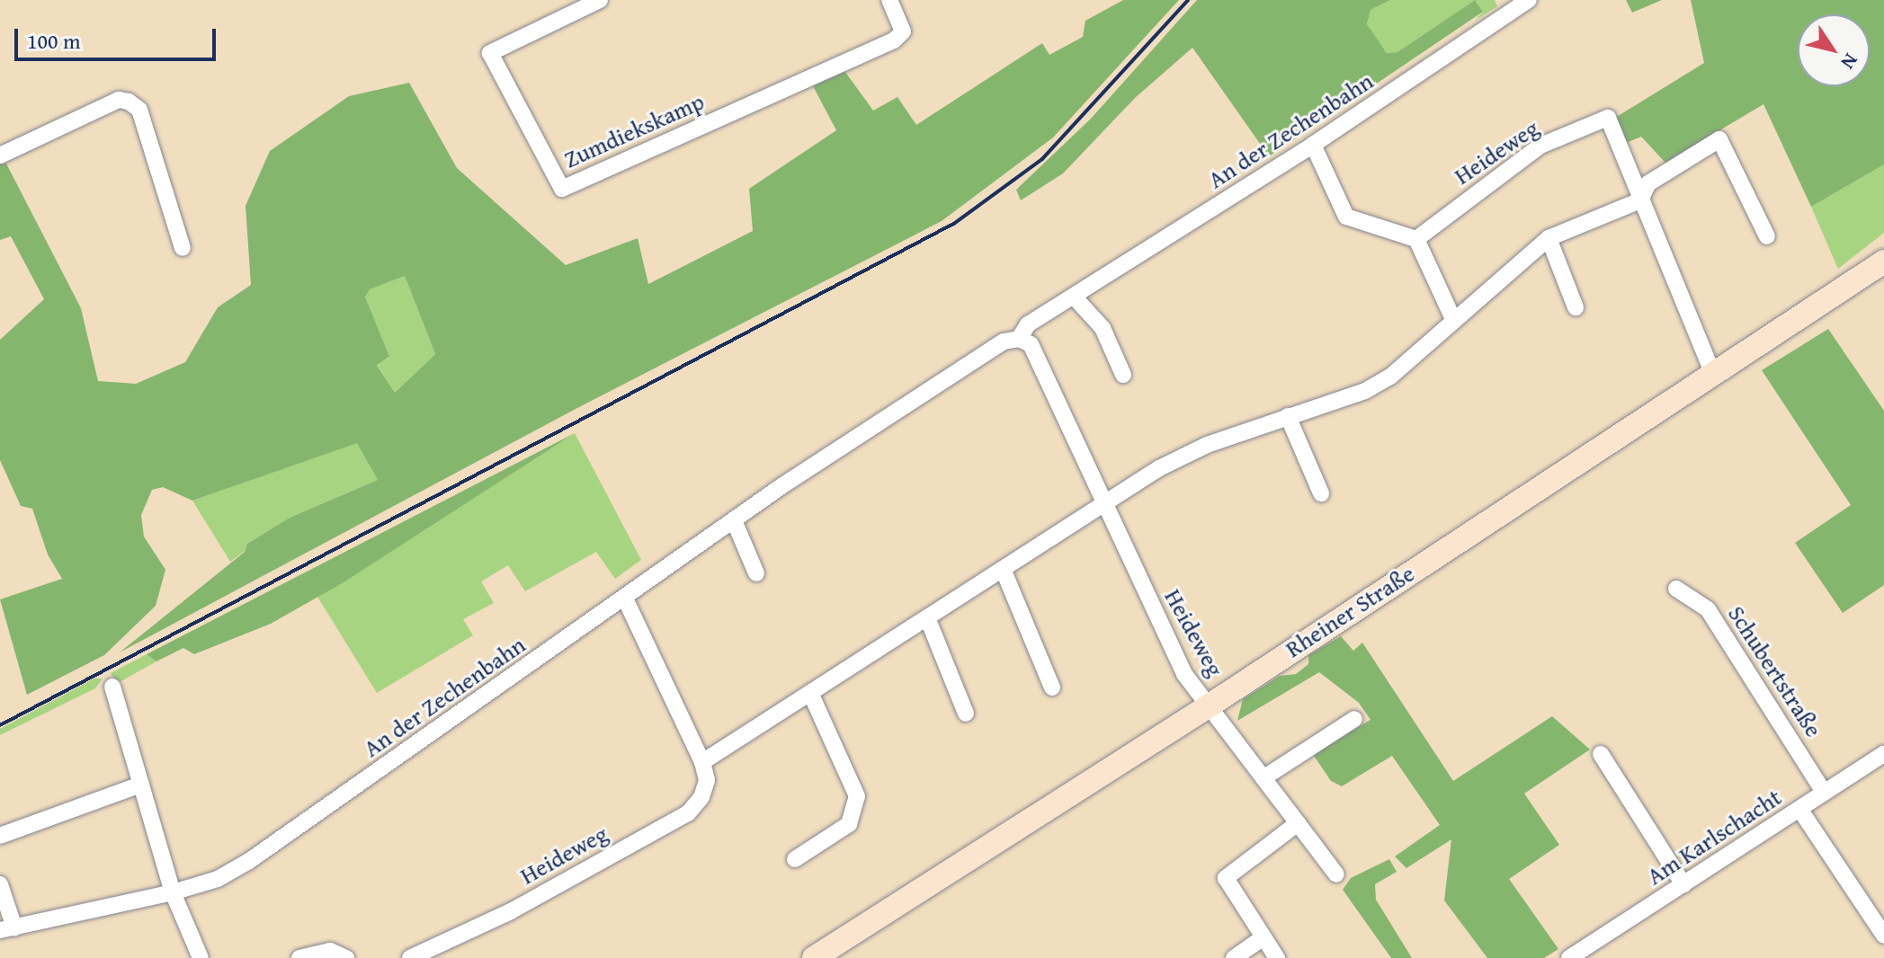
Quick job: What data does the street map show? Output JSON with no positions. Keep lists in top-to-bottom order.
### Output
{
  "streets": {
    "main road": ["Rheiner Straße"],
    "street": [
      "Zumdiekskamp",
      "An der Zechenbahn",
      "Heideweg",
      "Schubertstraße",
      "Am Karlschacht"
    ]
  },
  "crossings": [
    ["An der Zechenbahn", "Heideweg"],
    ["Heideweg", "Rheiner Straße"],
    ["Schubertstraße", "Am Karlschacht"]
  ],
  "scale_bar": "100 m",
  "north": "bottom right"
}
